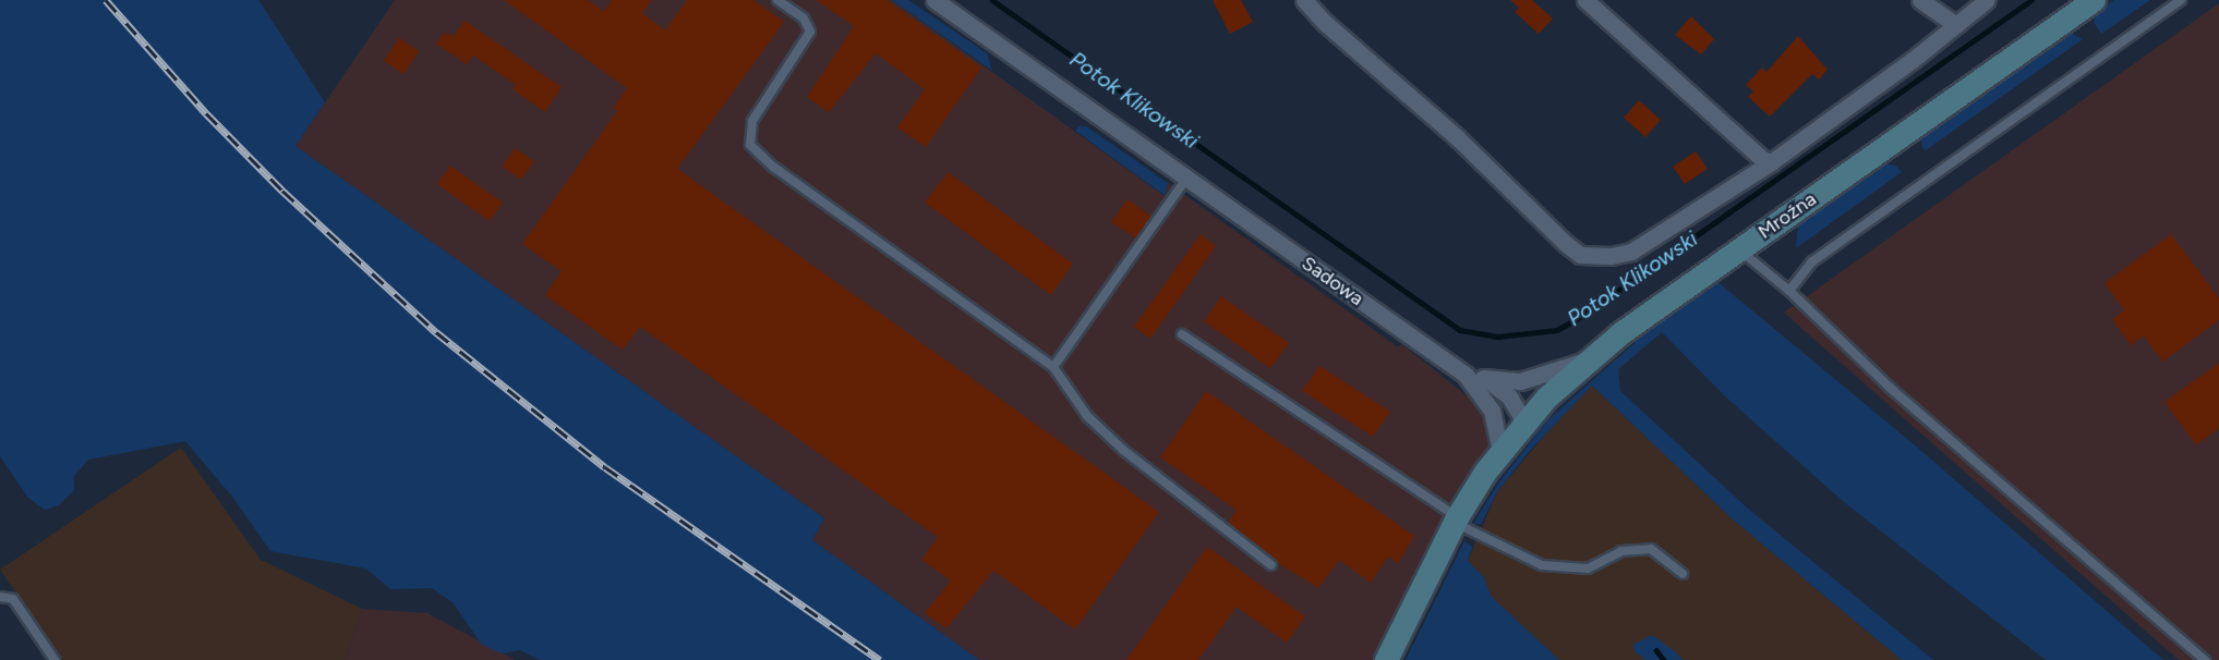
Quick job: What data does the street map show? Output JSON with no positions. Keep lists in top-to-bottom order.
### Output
{
  "streets": {
    "main road": ["Mroźna"],
    "street": ["Sadowa"]
  },
  "crossings": [
    ["Mroźna", "Sadowa"]
  ],
  "water": ["Potok Klikowski"]
}
